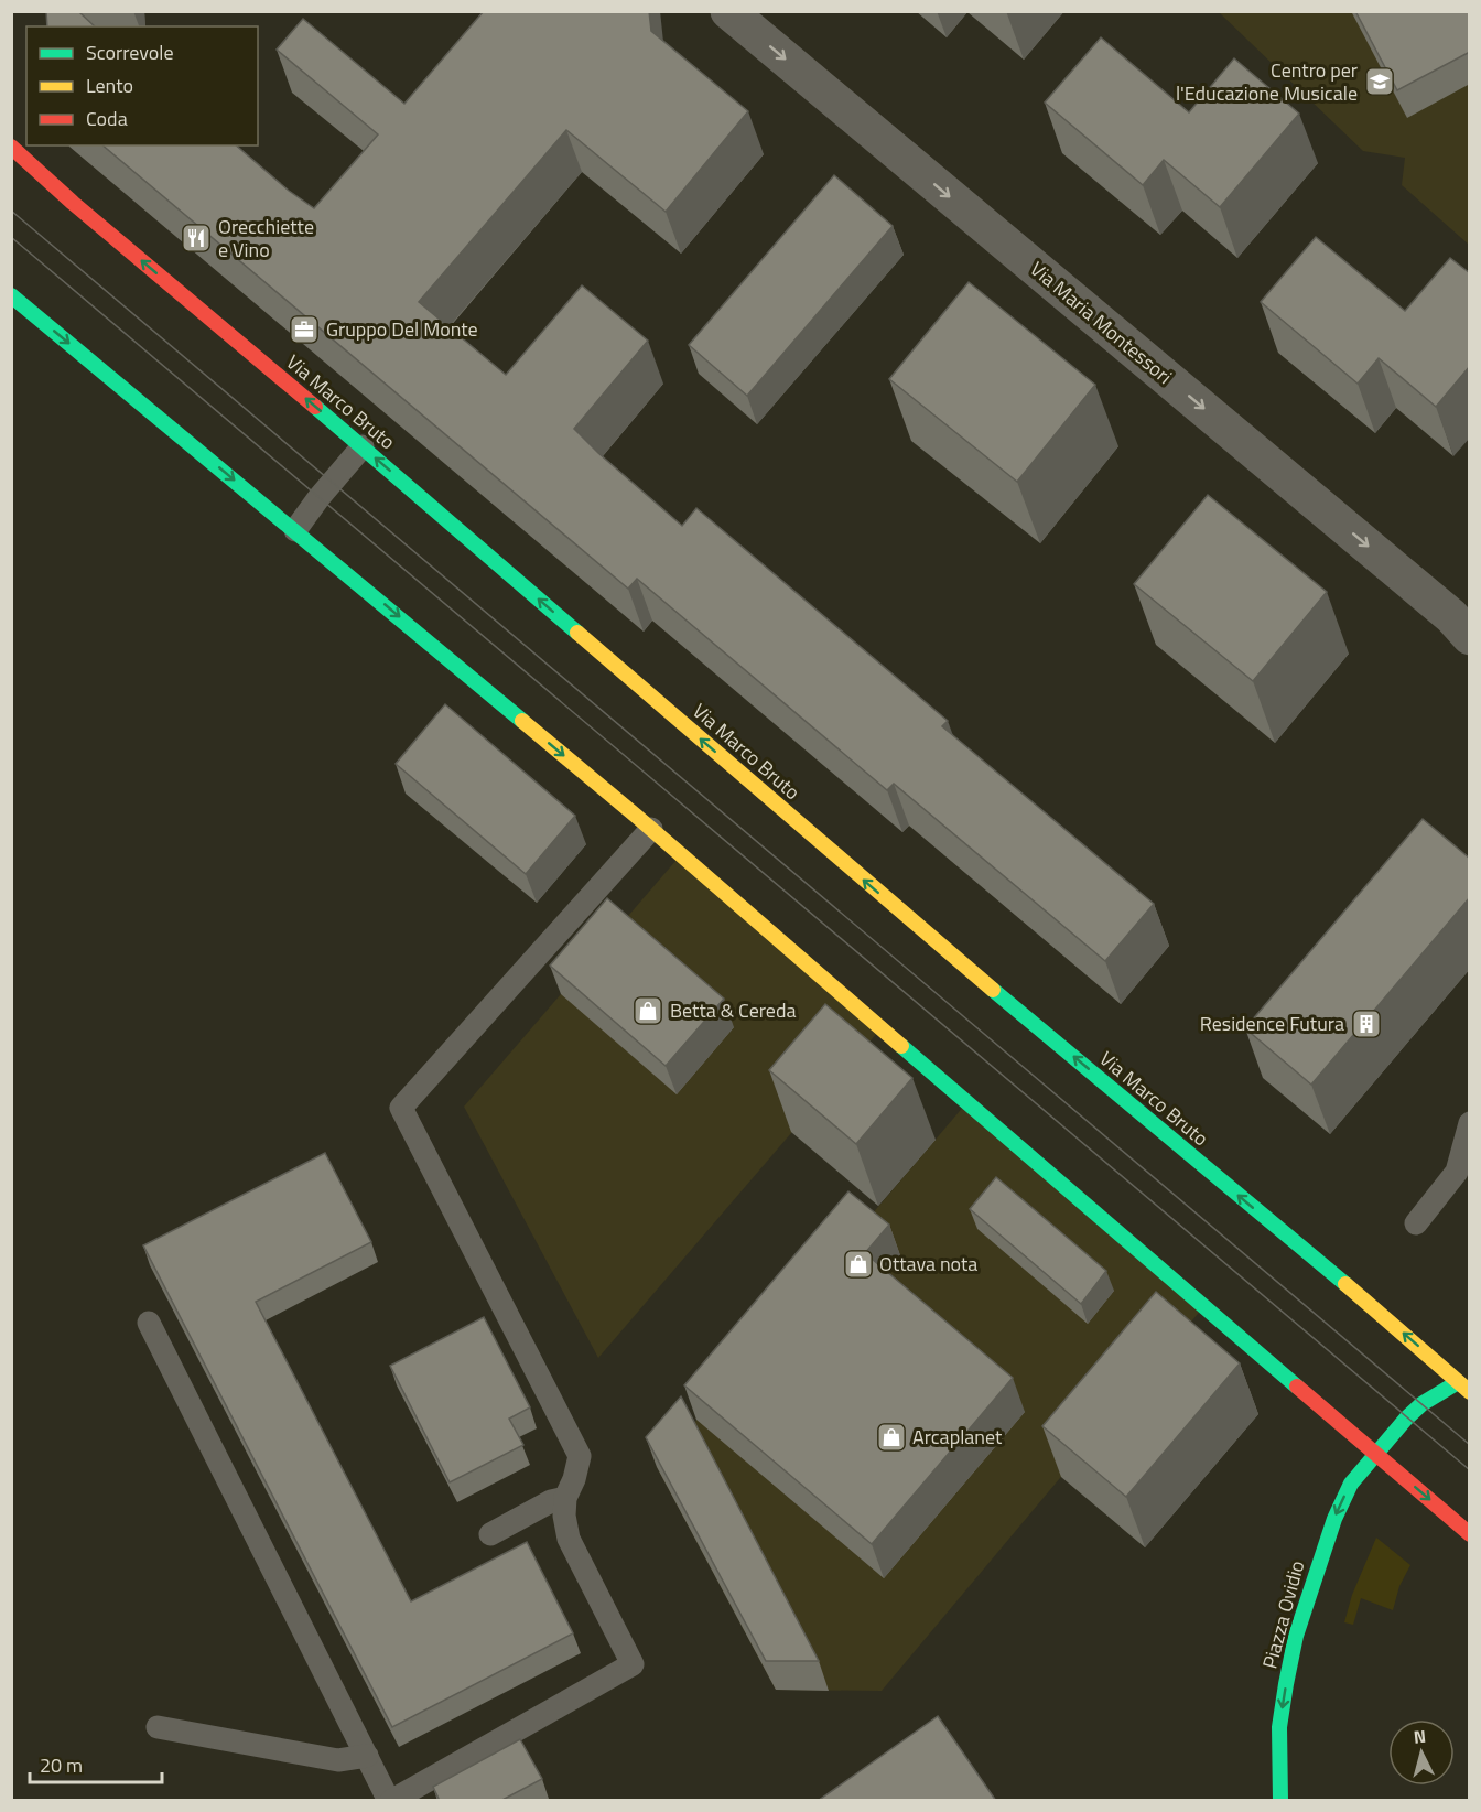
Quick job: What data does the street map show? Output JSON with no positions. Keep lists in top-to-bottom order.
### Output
{
  "streets": {
    "main road": ["Via Marco Bruto", "Piazza Ovidio"],
    "street": ["Via Maria Montessori"]
  },
  "crossings": [
    ["Via Marco Bruto", "Piazza Ovidio"]
  ],
  "one_way": ["Via Maria Montessori", "Piazza Ovidio"],
  "places": {
    "school or university": ["Centro per l'Educazione Musicale"],
    "restaurant": ["Orecchiette e Vino"],
    "office": ["Gruppo Del Monte"],
    "shop": ["Betta & Cereda", "Ottava nota", "Arcaplanet"],
    "building": ["Residence Futura"]
  },
  "legend": ["Scorrevole", "Lento", "Coda"],
  "scale_bar": "20 m",
  "north": "top"
}
